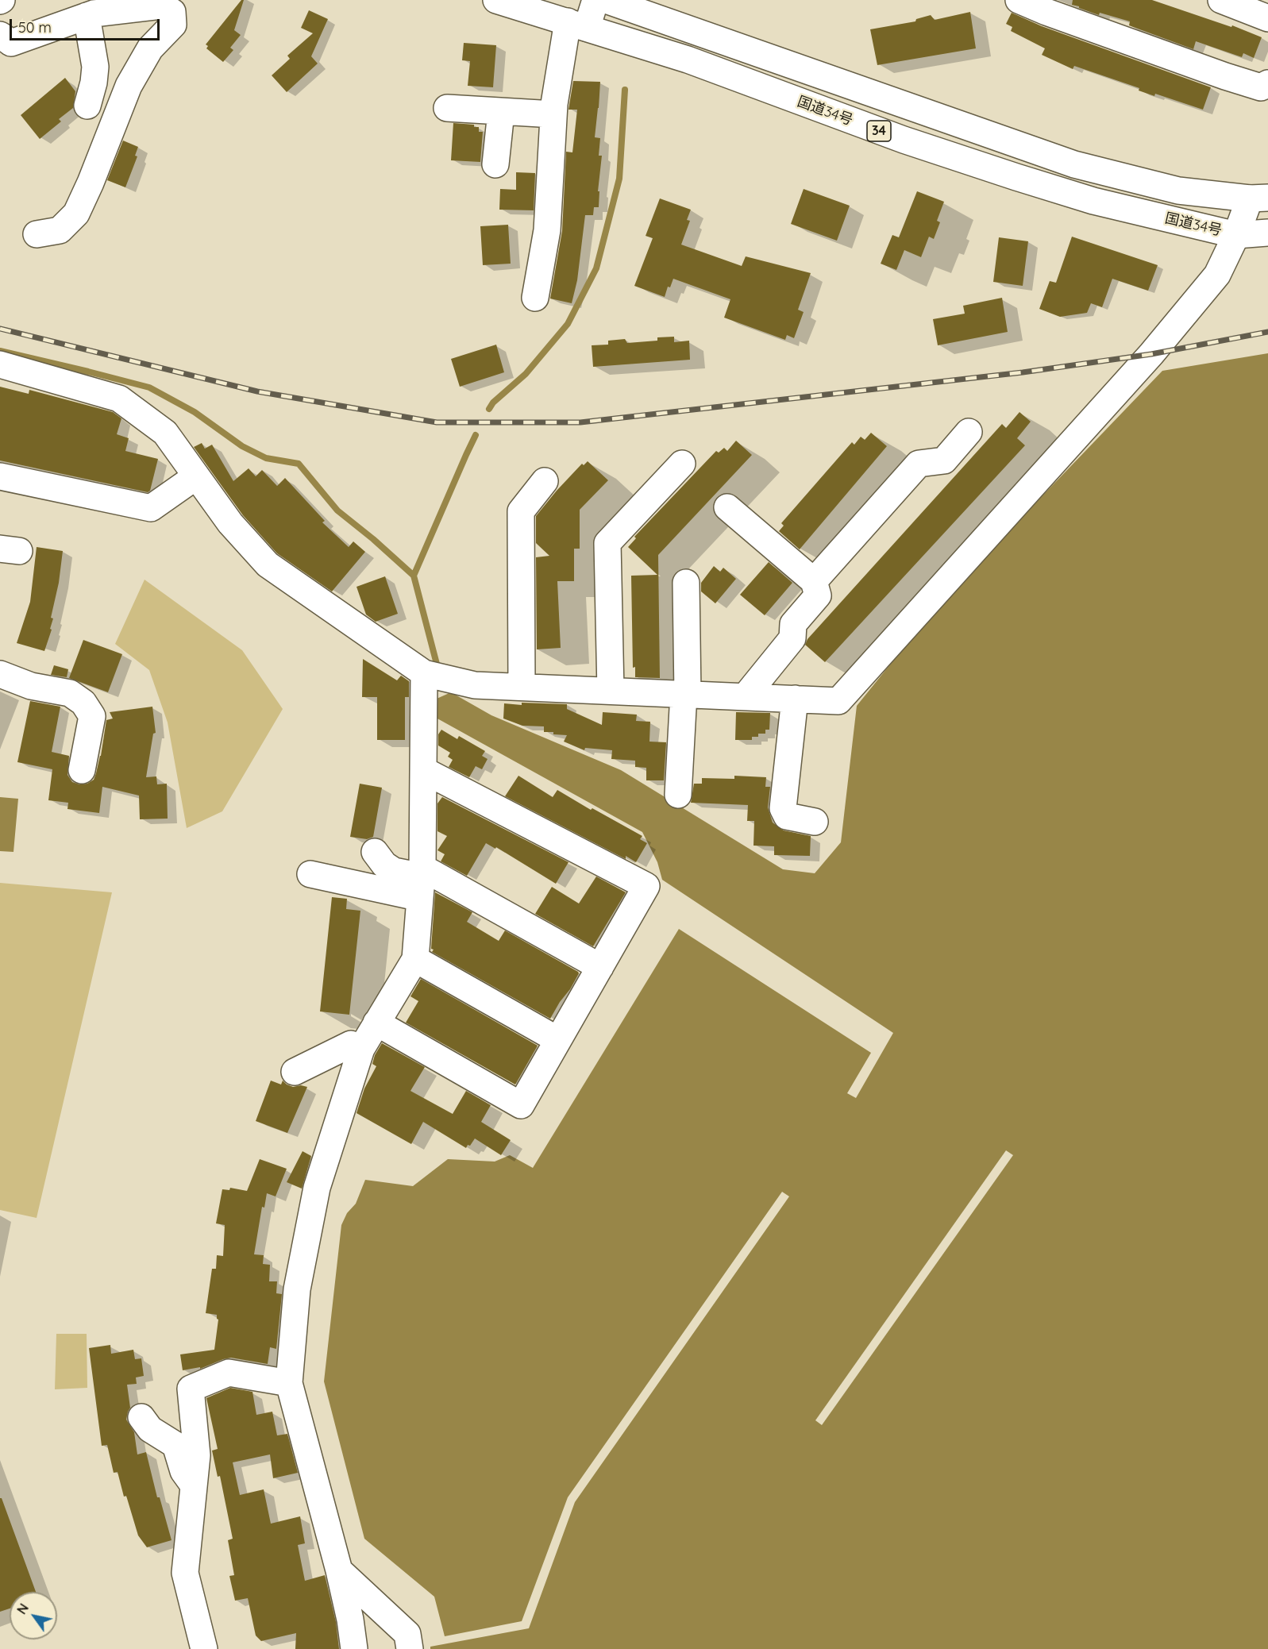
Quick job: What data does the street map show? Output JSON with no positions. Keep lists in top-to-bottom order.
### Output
{
  "streets": {
    "main road": ["国道34号", "34"]
  },
  "scale_bar": "50 m",
  "north": "top left"
}
